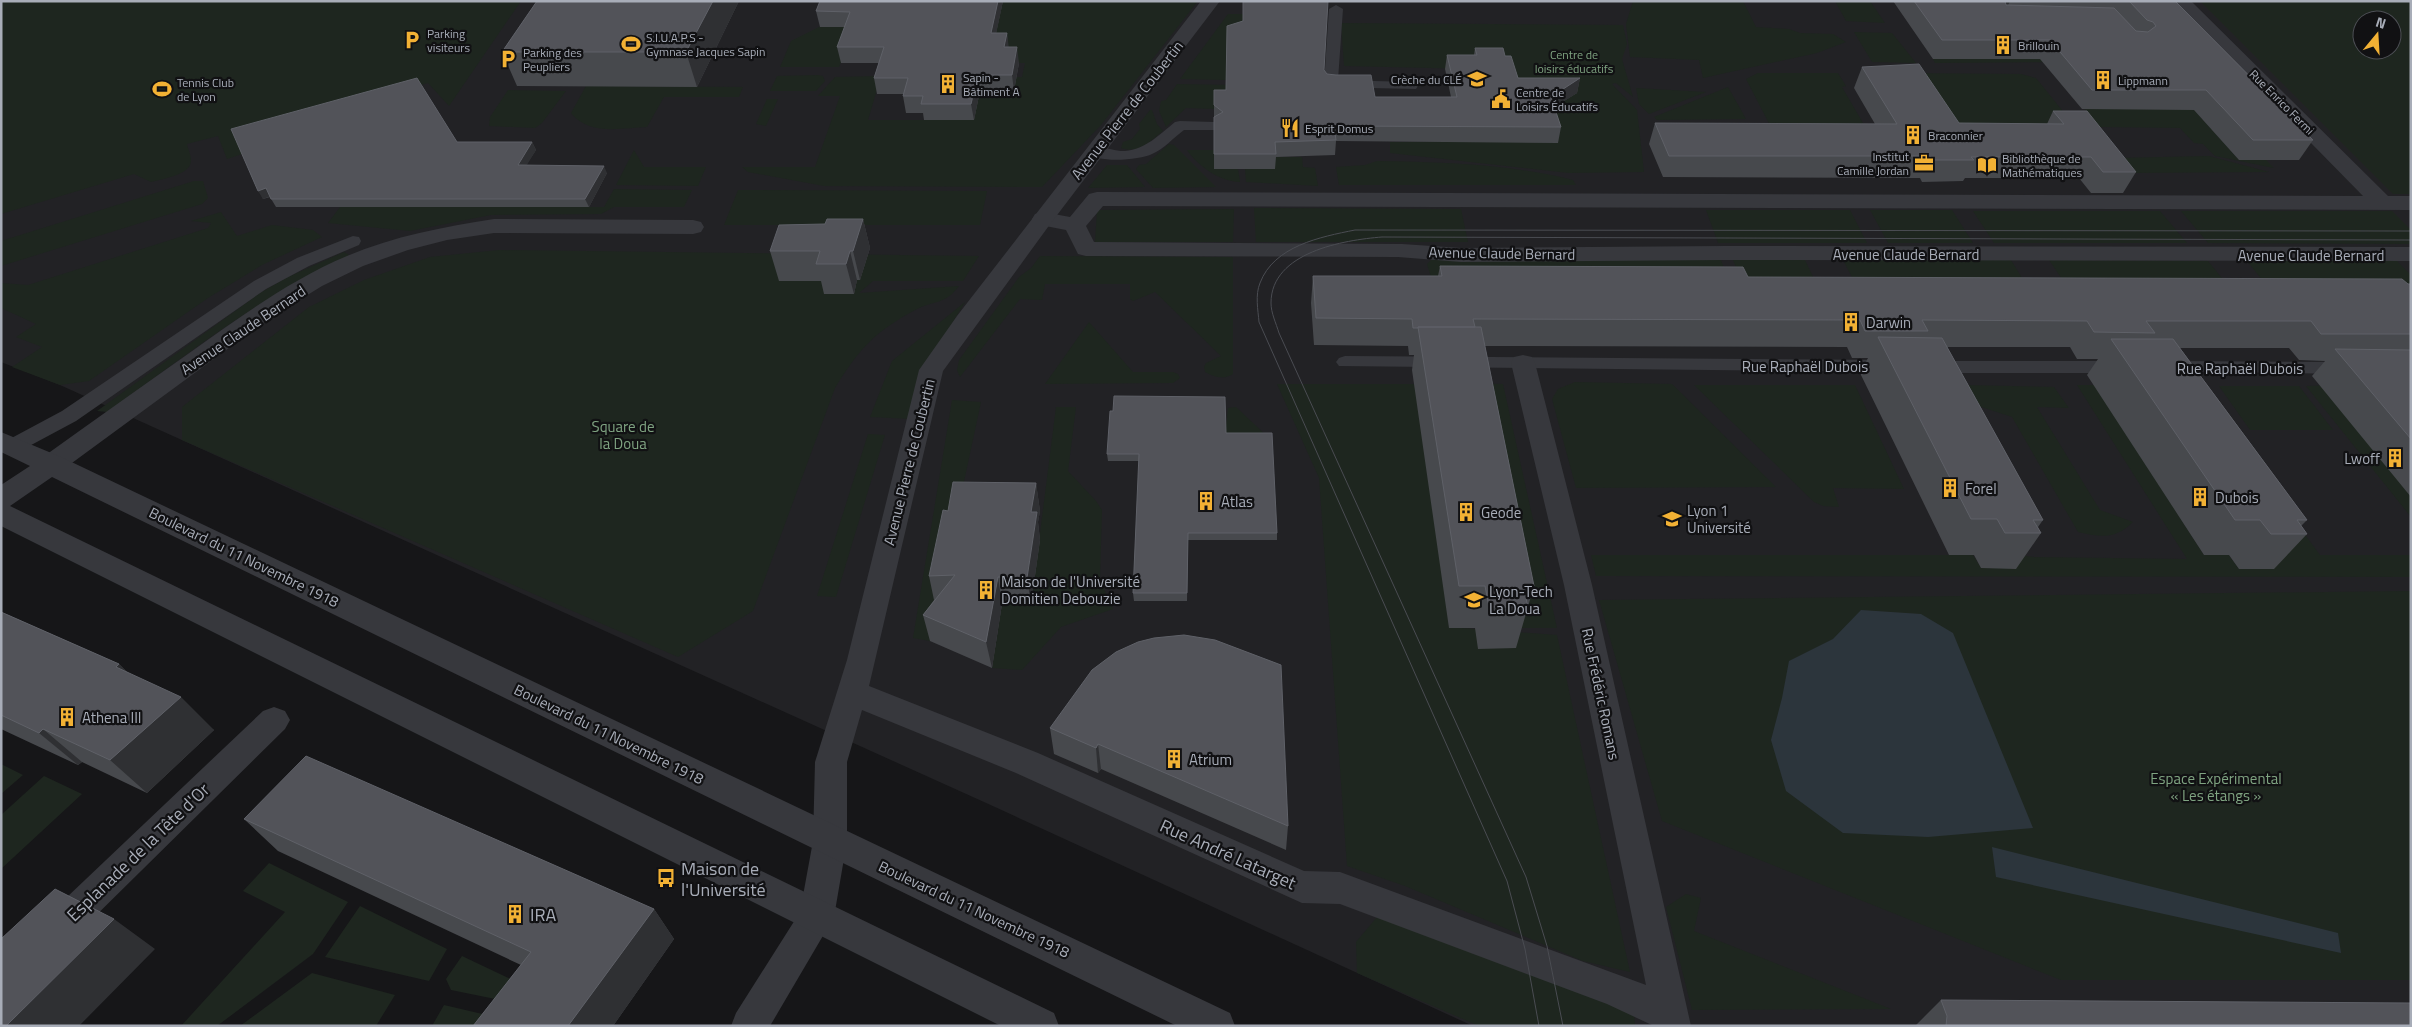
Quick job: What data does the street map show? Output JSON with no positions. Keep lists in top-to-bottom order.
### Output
{
  "streets": {
    "street": [
      "Rue Enrico Fermi",
      "Avenue Pierre de Coubertin",
      "Avenue Claude Bernard",
      "Boulevard du 11 Novembre 1918",
      "Rue Frédéric Romans",
      "Esplanade de la Tête d'Or",
      "Rue André Latarget"
    ],
    "lane": ["Rue Raphaël Dubois"]
  },
  "crossings": [
    ["Avenue Pierre de Coubertin", "Boulevard du 11 Novembre 1918"],
    ["Avenue Pierre de Coubertin", "Rue André Latarget"],
    ["Avenue Claude Bernard", "Boulevard du 11 Novembre 1918"],
    ["Rue Raphaël Dubois", "Rue Frédéric Romans"],
    ["Rue Frédéric Romans", "Rue André Latarget"]
  ],
  "parks": ["Centre de loisirs éducatifs", "Square de la Doua", "Espace Expérimental « Les étangs »"],
  "places": {
    "parking": ["Parking visiteurs", "Parking des Peupliers"],
    "sports": ["S.I.U.A.P.S - Gymnase Jacques Sapin", "Tennis Club de Lyon"],
    "building": [
      "Brillouin",
      "Lippmann",
      "Sapin - Bâtiment A",
      "Braconnier",
      "Darwin",
      "Lwoff",
      "Forel",
      "Dubois",
      "Atlas",
      "Geode",
      "Maison de l'Université Domitien Debouzie",
      "Athena III",
      "Atrium",
      "IRA"
    ],
    "school or university": ["Crèche du CLÉ", "Lyon 1 Université", "Lyon-Tech La Doua"],
    "public building": ["Centre de Loisirs Éducatifs"],
    "restaurant": ["Esprit Domus"],
    "office": ["Institut Camille Jordan"],
    "library": ["Bibliothèque de Mathématiques"],
    "bus stop": ["Maison de l'Université"]
  },
  "north": "top"
}
